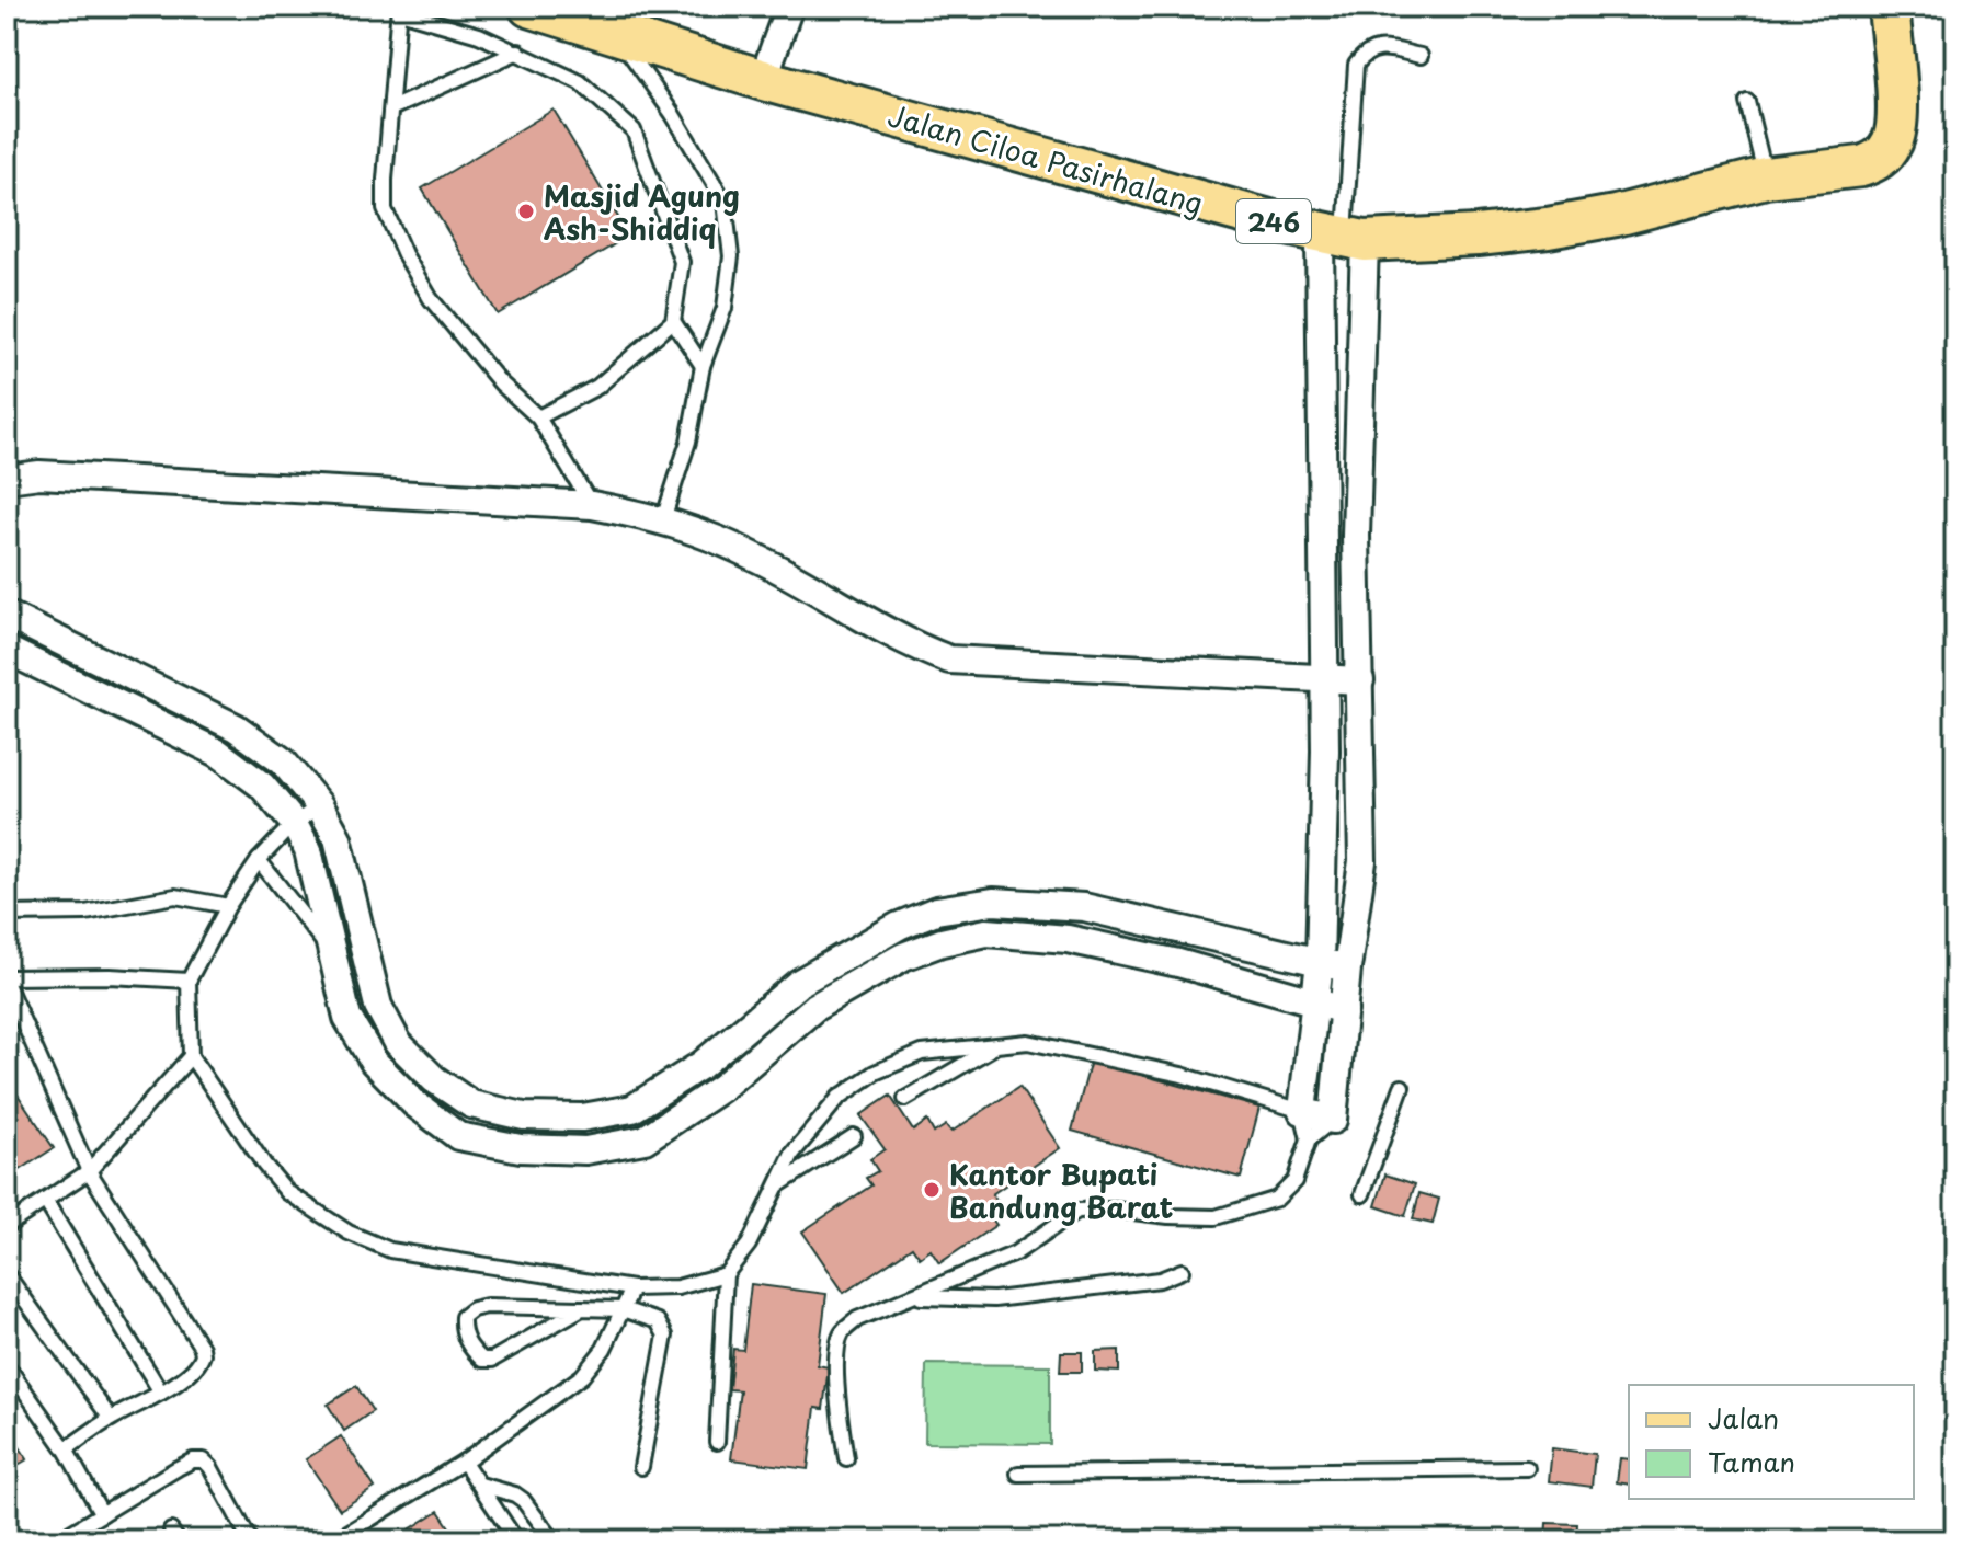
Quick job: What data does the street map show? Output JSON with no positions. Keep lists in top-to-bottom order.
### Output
{
  "streets": {
    "main road": ["Jalan Ciloa Pasirhalang", "246"]
  },
  "places": ["Masjid Agung Ash-Shiddiq", "Kantor Bupati Bandung Barat"],
  "legend": ["Jalan", "Taman"]
}
